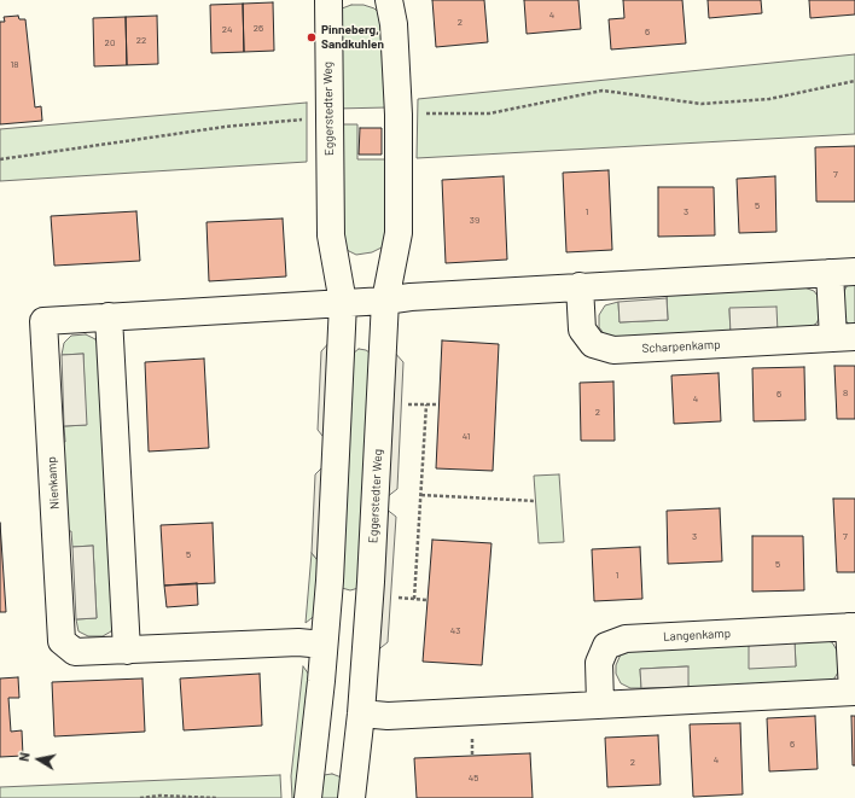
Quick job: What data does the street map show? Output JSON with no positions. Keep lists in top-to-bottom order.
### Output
{
  "streets": {
    "street": [
      "Eggerstedter Weg",
      "Scharpenkamp",
      "Nienkamp",
      "Langenkamp"
    ]
  },
  "crossings": [
    ["Eggerstedter Weg", "Nienkamp"],
    ["Eggerstedter Weg", "Langenkamp"]
  ],
  "places": ["Pinneberg, Sandkuhlen"],
  "house_numbers": [
    "4",
    "2",
    "26",
    "24",
    "6",
    "22",
    "20",
    "18",
    "7",
    "5",
    "1",
    "3",
    "39",
    "8",
    "6",
    "4",
    "2",
    "41",
    "3",
    "7",
    "5",
    "5",
    "1",
    "43",
    "6",
    "4",
    "2",
    "45"
  ],
  "north": "left"
}
